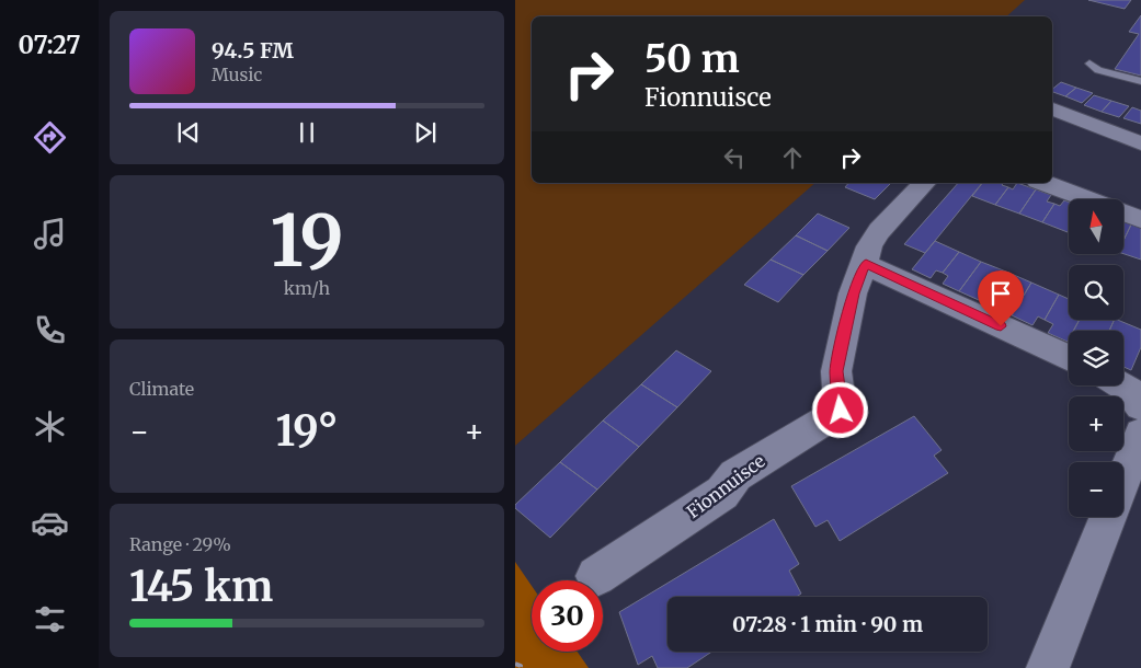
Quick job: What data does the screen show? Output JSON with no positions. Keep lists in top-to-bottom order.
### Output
{
  "streets": {
    "street": ["Fionnuisce"]
  },
  "north": "top",
  "page": {
    "tabs": "07:27",
    "turn": ["50 m", "Fionnuisce"],
    "song": ["94.5 FM", "Music"],
    "tile": [
      ["19", "km/h"],
      "Climate",
      ["Range · 29%", "145 km"]
    ],
    "map_buttons": ["+", "−"],
    "heat": ["−", "19°", "+"],
    "limit": "30",
    "trip": "07:28 · 1 min · 90 m"
  }
}
